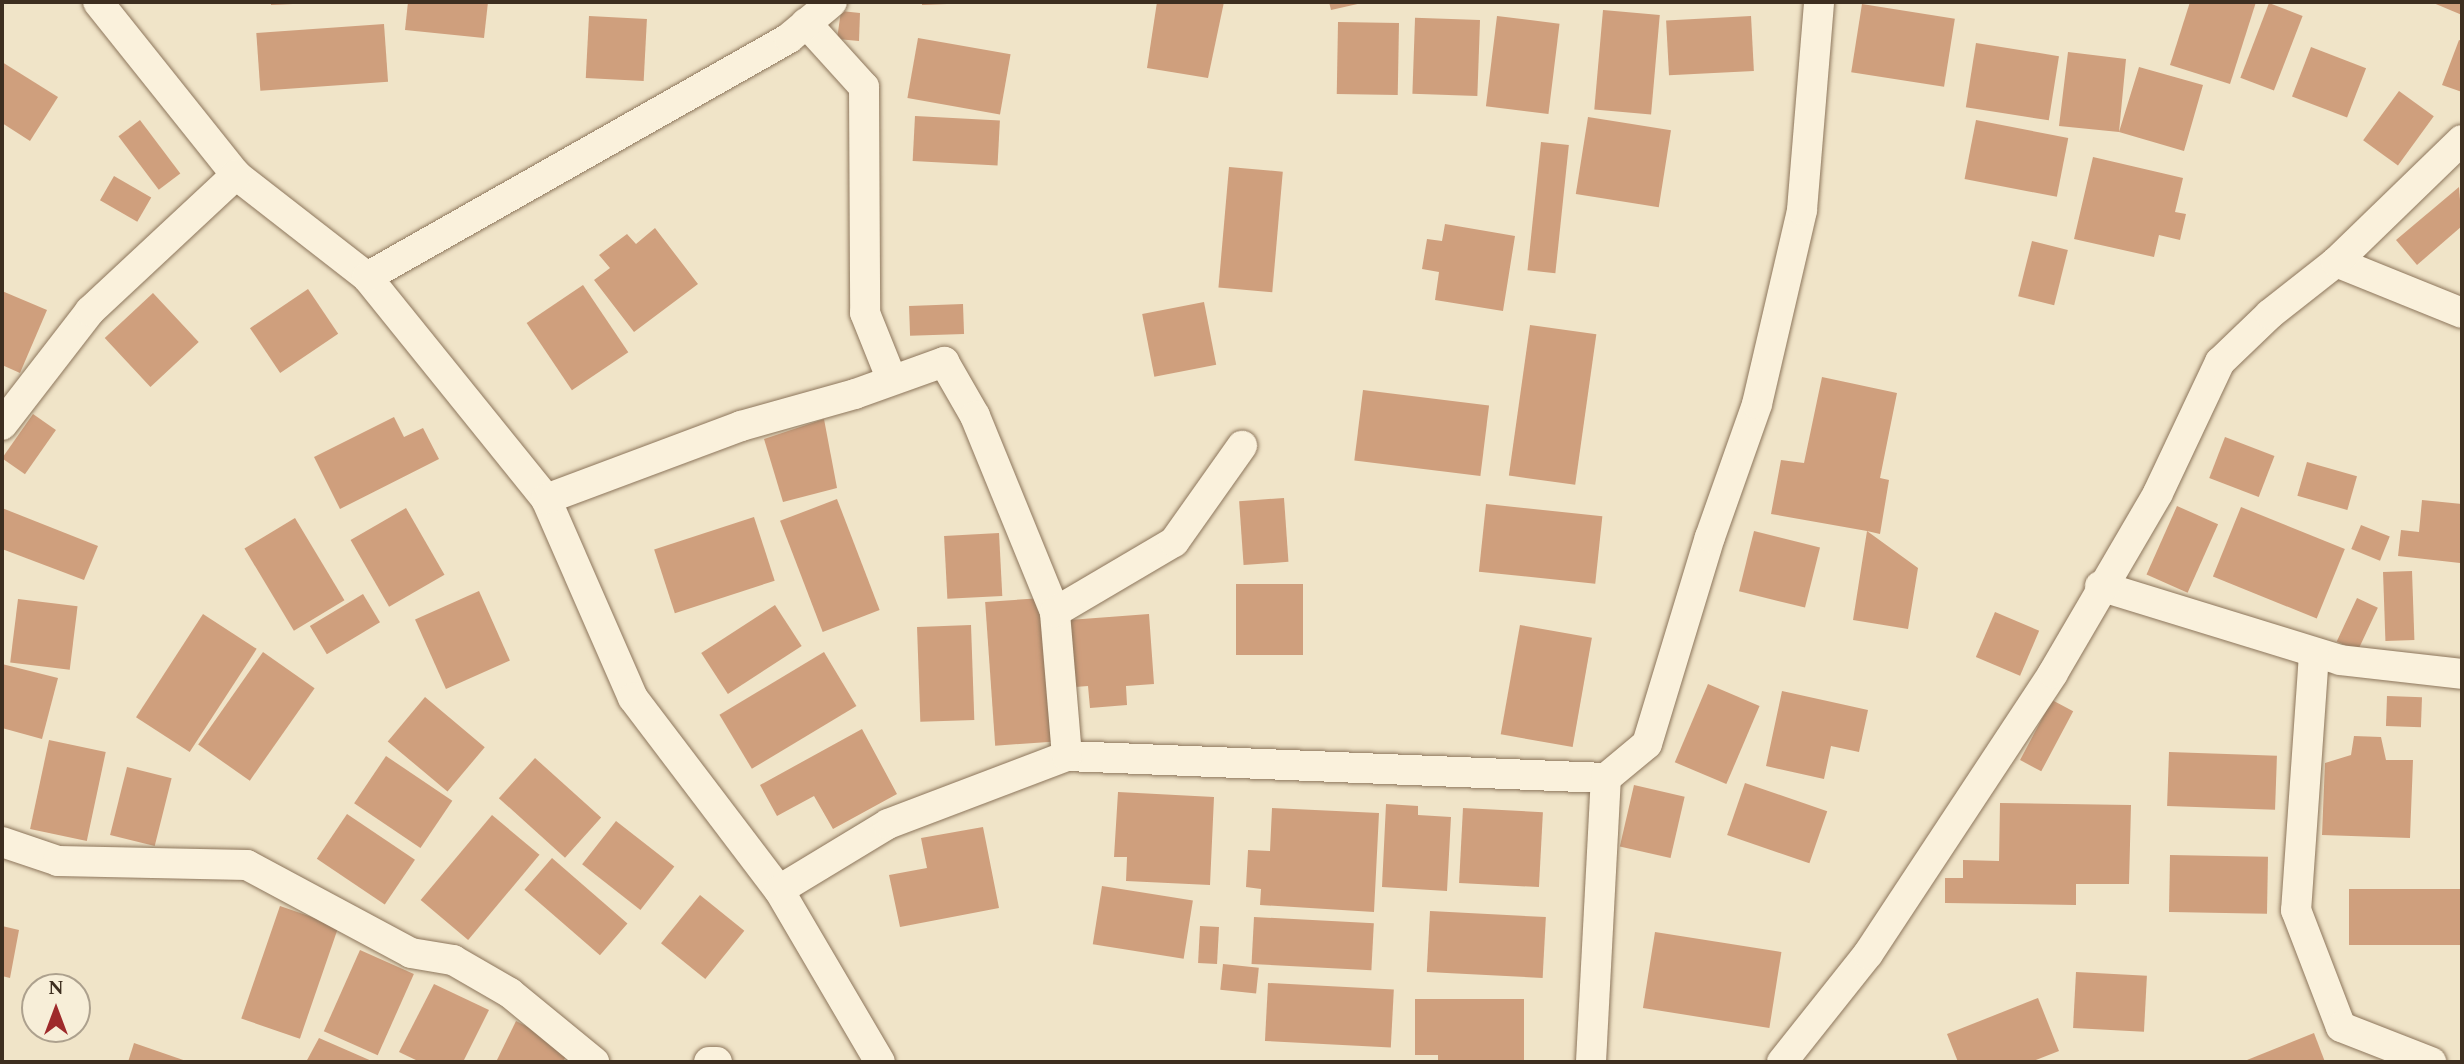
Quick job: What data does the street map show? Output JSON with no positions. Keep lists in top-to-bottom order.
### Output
{
  "north": "top"
}
